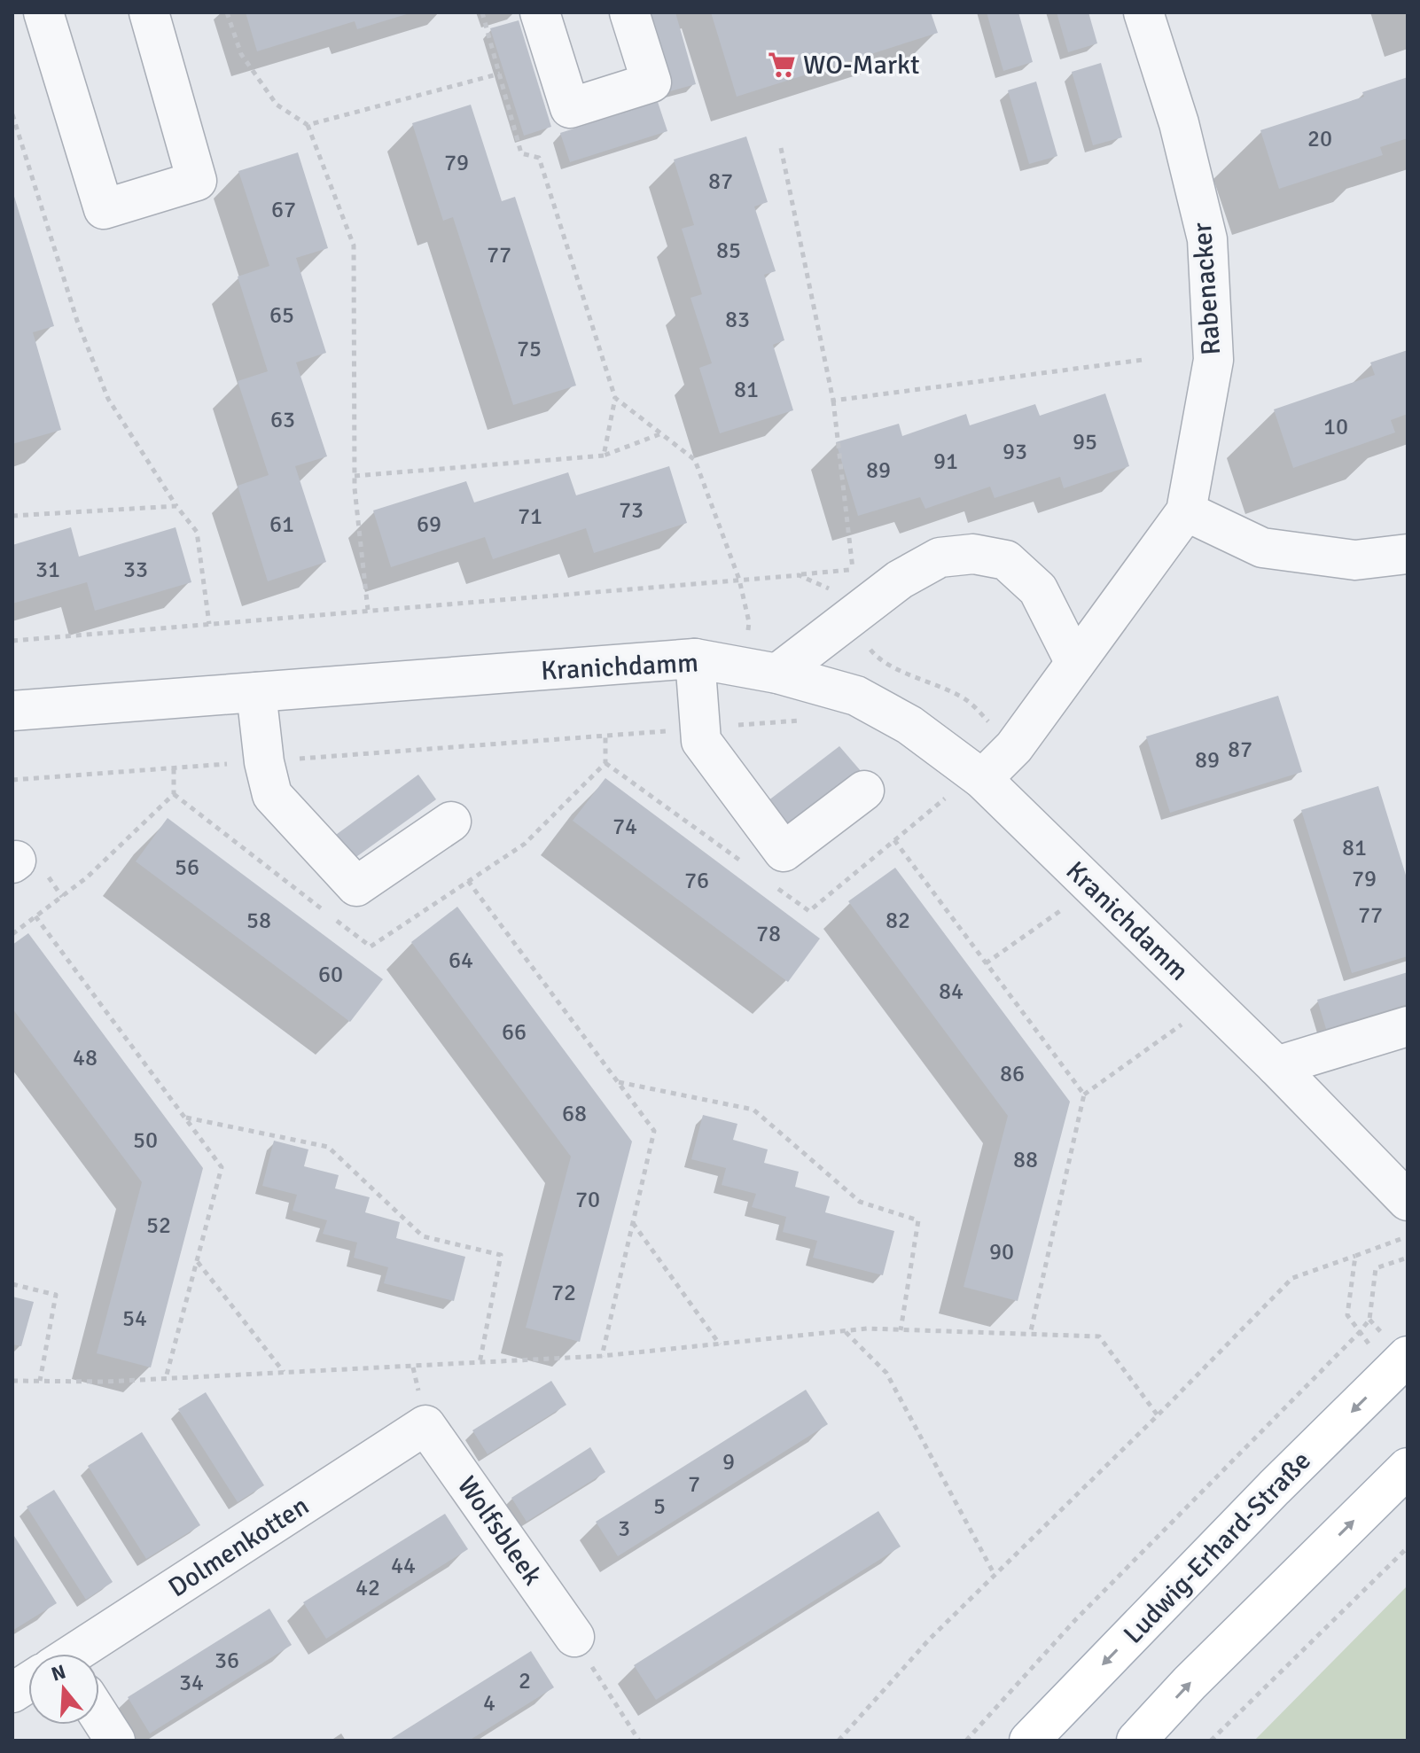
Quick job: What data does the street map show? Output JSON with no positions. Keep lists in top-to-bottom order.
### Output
{
  "streets": {
    "main road": ["Ludwig-Erhard-Straße"],
    "street": [
      "Rabenacker",
      "Kranichdamm",
      "Wolfsbleek",
      "Dolmenkotten"
    ]
  },
  "crossings": [
    ["Rabenacker", "Kranichdamm"],
    ["Wolfsbleek", "Dolmenkotten"]
  ],
  "places": {
    "supermarket": ["WO-Markt"]
  },
  "house_numbers": [
    "20",
    "79",
    "87",
    "67",
    "85",
    "77",
    "65",
    "83",
    "75",
    "81",
    "63",
    "10",
    "95",
    "93",
    "91",
    "89",
    "73",
    "71",
    "61",
    "69",
    "31",
    "33",
    "87",
    "89",
    "74",
    "81",
    "56",
    "79",
    "76",
    "77",
    "58",
    "82",
    "78",
    "64",
    "60",
    "84",
    "66",
    "48",
    "86",
    "68",
    "50",
    "88",
    "70",
    "52",
    "90",
    "72",
    "54",
    "9",
    "7",
    "5",
    "3",
    "44",
    "42",
    "36",
    "2",
    "34",
    "4"
  ],
  "north": "top"
}
